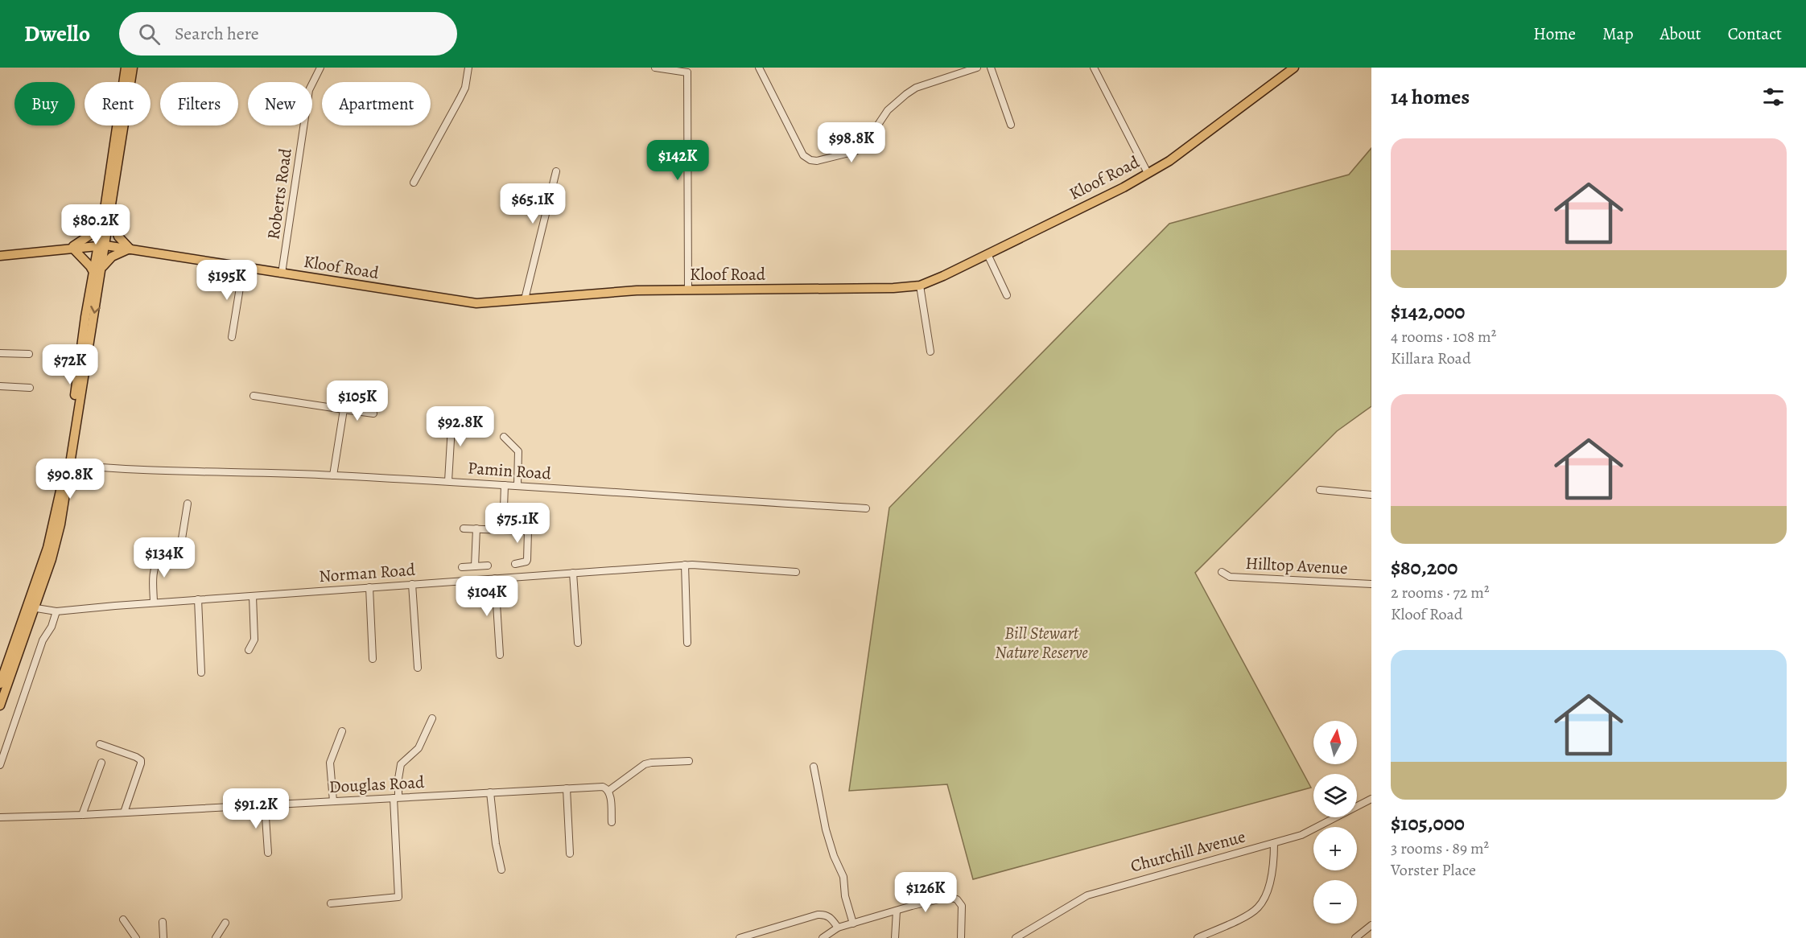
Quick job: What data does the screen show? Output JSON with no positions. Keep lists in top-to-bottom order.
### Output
{
  "streets": {
    "main road": ["Kloof Road"],
    "street": [
      "Roberts Road",
      "Pamin Road",
      "Hilltop Avenue",
      "Norman Road",
      "Douglas Road",
      "Churchill Avenue"
    ]
  },
  "crossings": [
    ["Kloof Road", "Roberts Road"]
  ],
  "parks": ["Bill Stewart Nature Reserve"],
  "north": "top",
  "page": {
    "header": "Dwello",
    "search": "Search here",
    "nav": [
      "Home",
      "Map",
      "About",
      "Contact"
    ],
    "heading": "14 homes",
    "chip": [
      "Buy",
      "Rent",
      "Filters",
      "New",
      "Apartment"
    ],
    "price": [
      "$98.8K",
      "$142K",
      "$65.1K",
      "$80.2K",
      "$195K",
      "$72K",
      "$105K",
      "$92.8K",
      "$90.8K",
      "$75.1K",
      "$134K",
      "$104K",
      "$91.2K",
      "$126K"
    ],
    "list": [
      {
        "name": "$142,000",
        "note": "4 rooms · 108 m² · Killara Road"
      },
      {
        "name": "$80,200",
        "note": "2 rooms · 72 m² · Kloof Road"
      },
      {
        "name": "$105,000",
        "note": "3 rooms · 89 m² · Vorster Place"
      }
    ],
    "map_buttons": ["+", "−"]
  }
}
